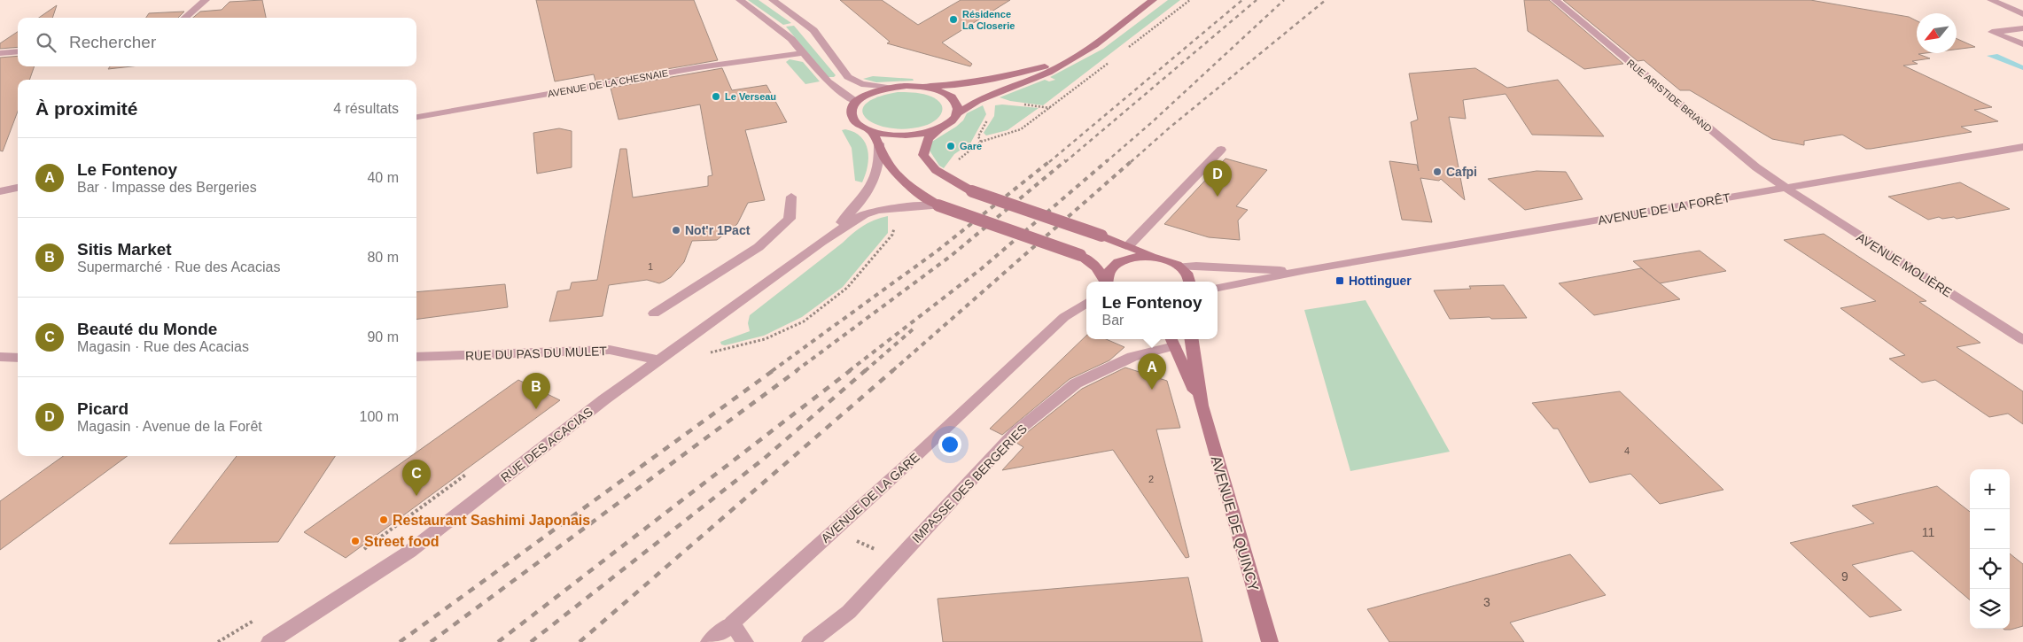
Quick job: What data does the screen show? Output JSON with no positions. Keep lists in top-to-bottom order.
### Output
{
  "streets": {
    "main road": ["AVENUE DE QUINCY"],
    "street": [
      "AVENUE DE LA CHESNAIE",
      "RUE ARISTIDE BRIAND",
      "AVENUE DE LA FORÊT",
      "AVENUE MOLIÈRE",
      "RUE DU PAS DU MULET",
      "RUE DES ACACIAS",
      "IMPASSE DES BERGERIES",
      "AVENUE DE LA GARE"
    ]
  },
  "crossings": [
    ["RUE ARISTIDE BRIAND", "AVENUE DE LA FORÊT"],
    ["RUE ARISTIDE BRIAND", "AVENUE MOLIÈRE"],
    ["AVENUE DE LA FORÊT", "AVENUE MOLIÈRE"],
    ["RUE DU PAS DU MULET", "RUE DES ACACIAS"],
    ["IMPASSE DES BERGERIES", "AVENUE DE QUINCY"]
  ],
  "places": {
    "other": [
      "Résidence La Closerie",
      "Le Verseau",
      "Gare",
      "Cafpi",
      "Not'r 1Pact",
      "Restaurant Sashimi Japonais",
      "Street food"
    ],
    "transit": ["Hottinguer"]
  },
  "house_numbers": [
    "1",
    "4",
    "2",
    "11",
    "9",
    "3"
  ],
  "north": "bottom left",
  "page": {
    "search": "Rechercher",
    "heading": ["À proximité", "4 résultats"],
    "list": [
      {
        "mark": "A",
        "name": "Le Fontenoy",
        "note": "Bar · Impasse des Bergeries",
        "value": "40 m"
      },
      {
        "mark": "B",
        "name": "Sitis Market",
        "note": "Supermarché · Rue des Acacias",
        "value": "80 m"
      },
      {
        "mark": "C",
        "name": "Beauté du Monde",
        "note": "Magasin · Rue des Acacias",
        "value": "90 m"
      },
      {
        "mark": "D",
        "name": "Picard",
        "note": "Magasin · Avenue de la Forêt",
        "value": "100 m"
      }
    ],
    "pins": [
      "D",
      "A",
      "B",
      "C"
    ],
    "popup": ["Le Fontenoy", "Bar"],
    "map_buttons": ["+", "−"]
  }
}
